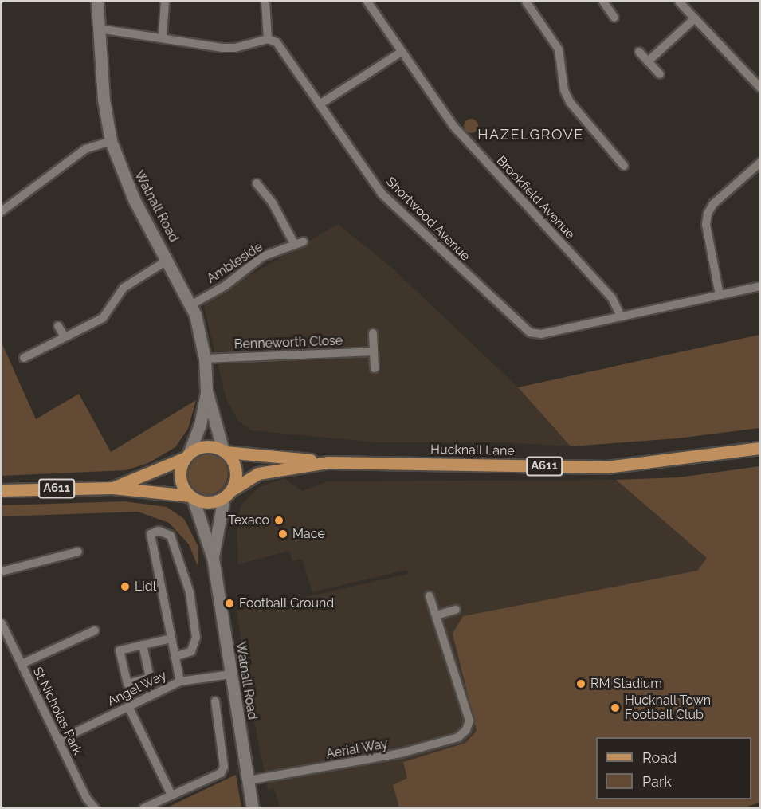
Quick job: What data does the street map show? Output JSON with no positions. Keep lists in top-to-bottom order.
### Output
{
  "streets": {
    "main road": ["Watnall Road", "Hucknall Lane", "A611"],
    "street": [
      "Brookfield Avenue",
      "Shortwood Avenue",
      "Ambleside",
      "Benneworth Close",
      "Angel Way",
      "St Nicholas Park",
      "Aerial Way"
    ]
  },
  "crossings": [
    ["Brookfield Avenue", "Shortwood Avenue"],
    ["Watnall Road", "Ambleside"],
    ["Watnall Road", "Benneworth Close"],
    ["Watnall Road", "Hucknall Lane"],
    ["Watnall Road", "A611"],
    ["Watnall Road", "Angel Way"],
    ["Watnall Road", "Aerial Way"],
    ["Hucknall Lane", "A611"],
    ["Angel Way", "St Nicholas Park"]
  ],
  "districts": ["HAZELGROVE"],
  "places": [
    "Texaco",
    "Mace",
    "Lidl",
    "Football Ground",
    "RM Stadium",
    "Hucknall Town Football Club"
  ],
  "legend": ["Road", "Park"]
}
